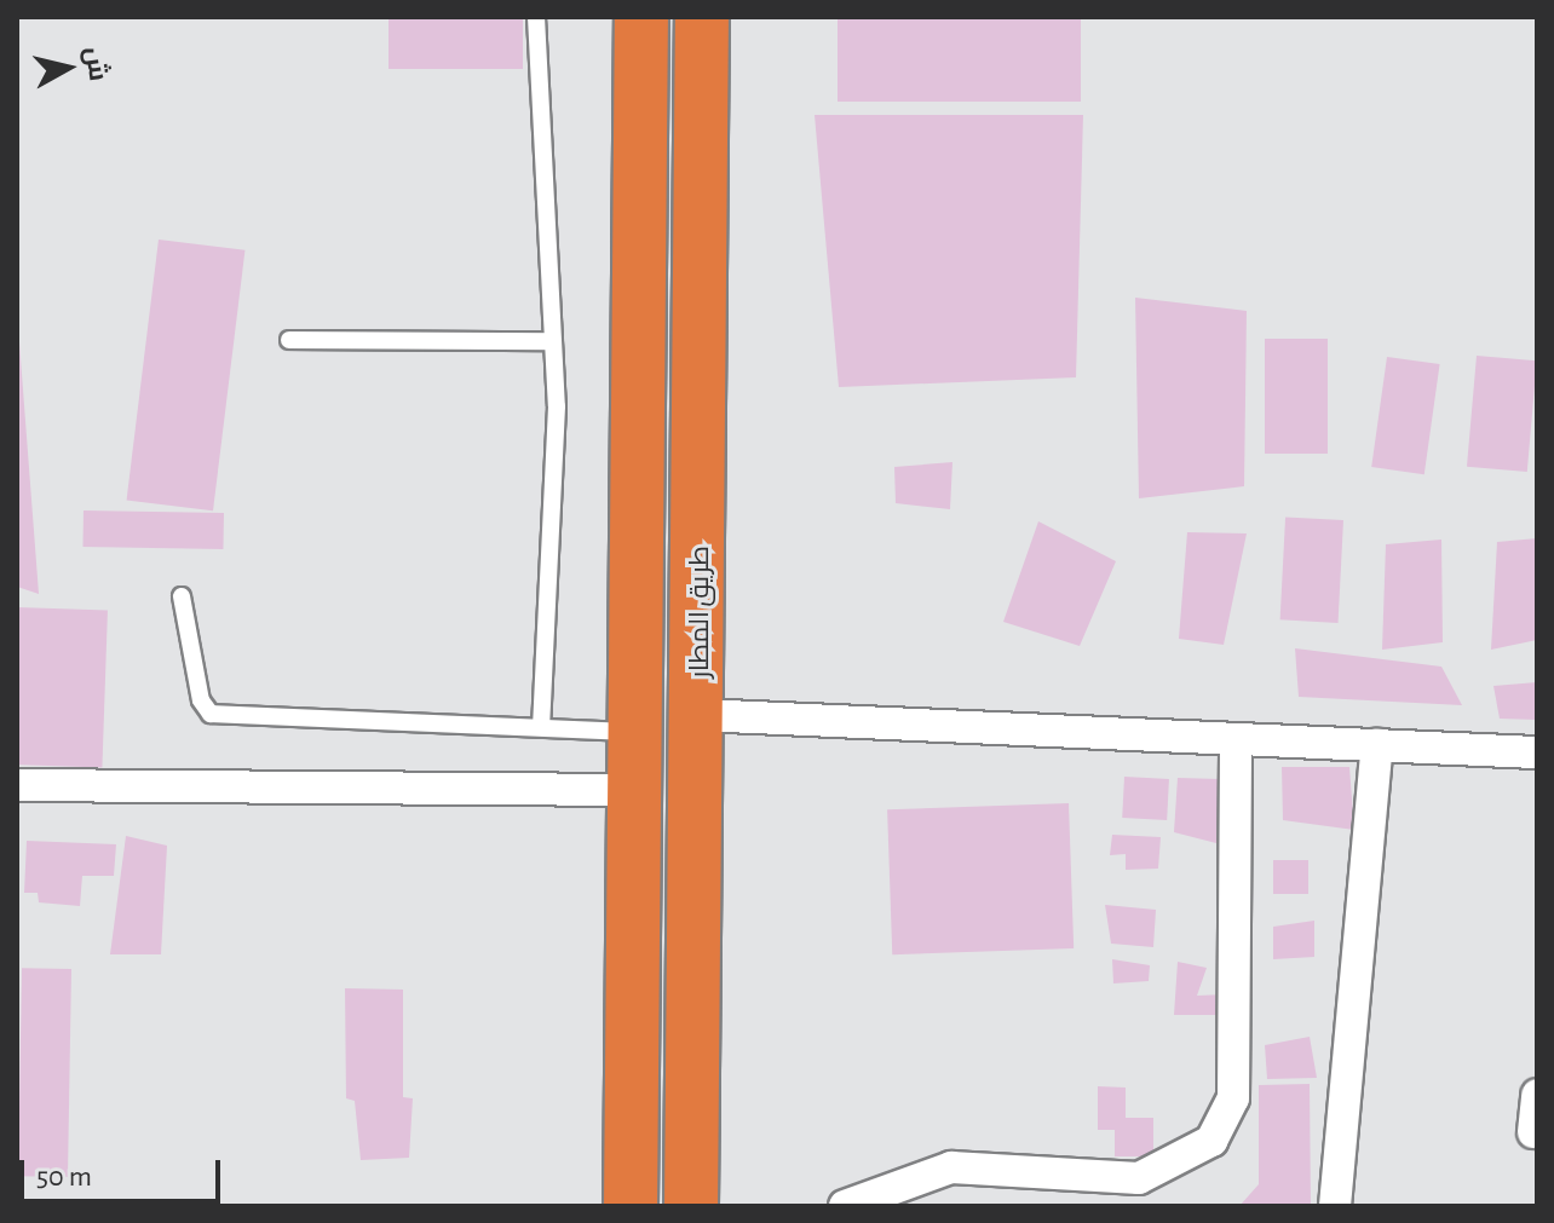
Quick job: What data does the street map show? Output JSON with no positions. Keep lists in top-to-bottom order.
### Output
{
  "streets": {
    "highway": ["طريق المطار"]
  },
  "scale_bar": "50 m",
  "north": "right"
}
